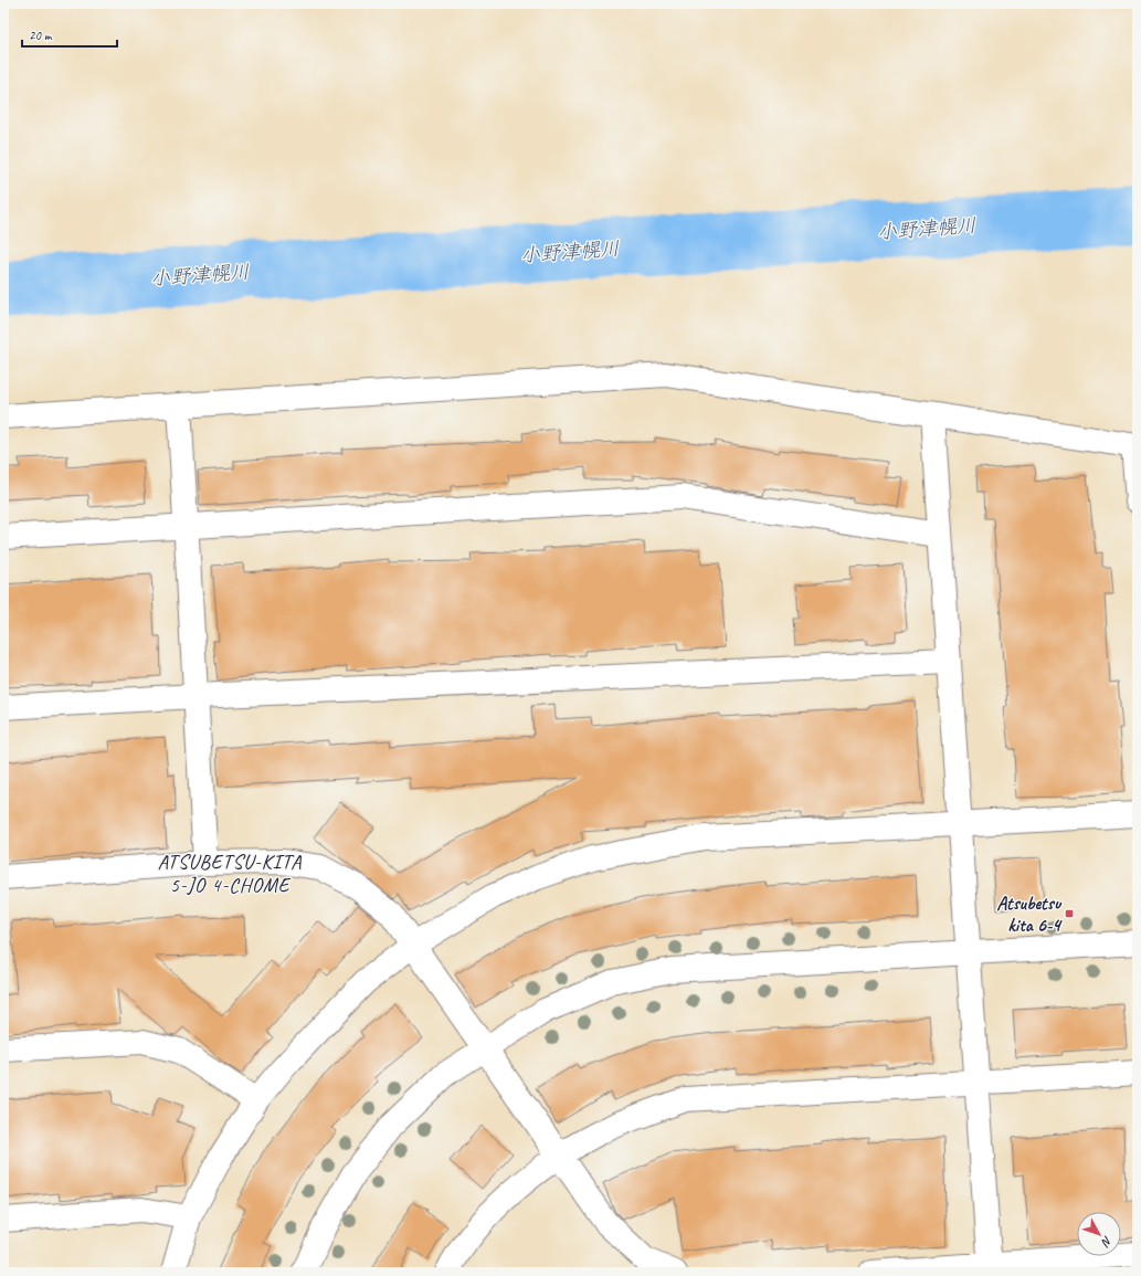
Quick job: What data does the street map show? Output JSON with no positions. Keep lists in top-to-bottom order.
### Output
{
  "districts": ["ATSUBETSU-KITA 5-JO 4-CHOME"],
  "water": ["小野津幌川"],
  "places": {
    "transit": ["Atsubetsu kita 6-4"]
  },
  "scale_bar": "20 m",
  "north": "bottom right"
}
